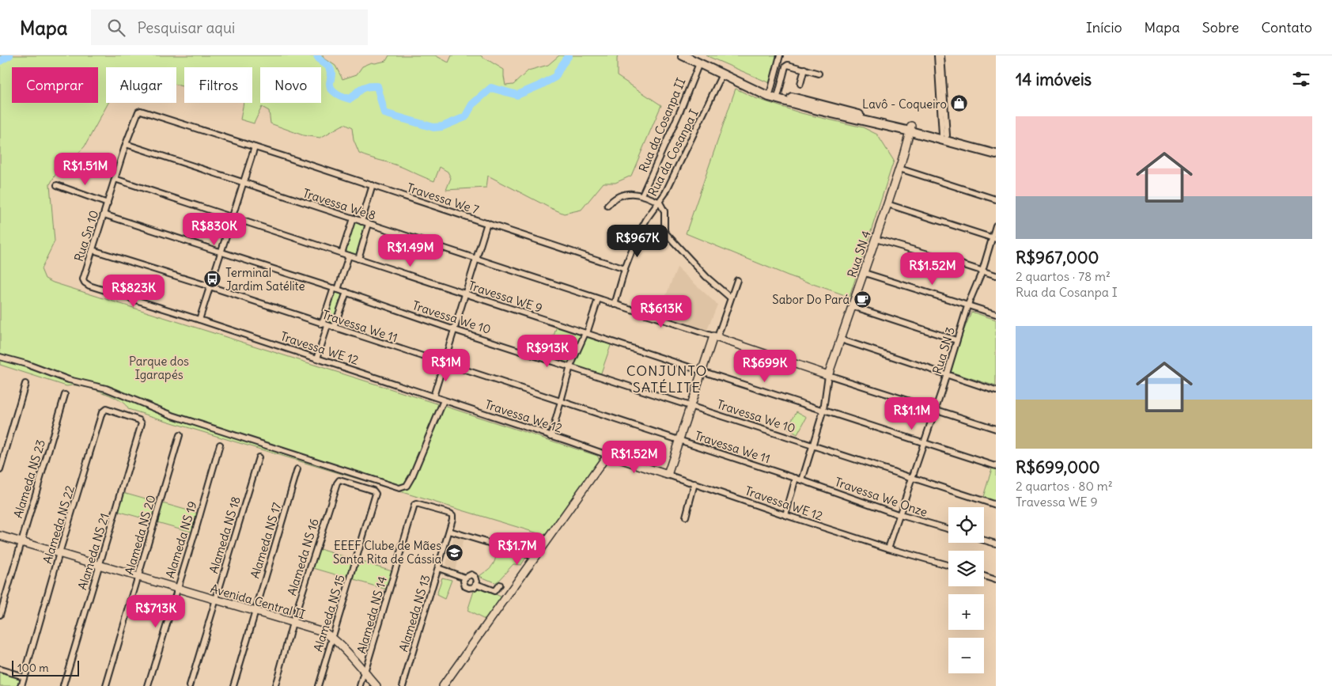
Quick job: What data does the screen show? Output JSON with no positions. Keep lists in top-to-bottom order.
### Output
{
  "streets": {
    "main road": ["Rua SN 4", "Travessa WE 12", "Avenida Central II"],
    "street": [
      "Rua da Cosanpa II",
      "Rua da Cosanpa I",
      "Travessa We 7",
      "Travessa We 8",
      "Rua Sn 10",
      "Travessa WE 9",
      "Travessa We 10",
      "Travessa We 11",
      "Rua SN 3",
      "Travessa We 12",
      "Alameda NS 23",
      "Travessa We Onze",
      "Alameda NS 22",
      "Alameda NS 20",
      "Alameda NS 18",
      "Alameda NS 19",
      "Alameda NS 17",
      "Alameda NS 21",
      "Alameda NS 16",
      "Alameda NS 15",
      "Alameda NS 13",
      "Alameda NS 14"
    ]
  },
  "crossings": [
    ["Rua da Cosanpa I", "Travessa We 7"],
    ["Rua da Cosanpa I", "Travessa We 8"],
    ["Travessa We 7", "Rua Sn 10"],
    ["Travessa We 8", "Rua Sn 10"],
    ["Rua Sn 10", "Travessa WE 9"],
    ["Rua Sn 10", "Travessa We 10"],
    ["Rua Sn 10", "Travessa We 11"],
    ["Rua Sn 10", "Travessa WE 12"],
    ["Rua SN 4", "Travessa WE 9"],
    ["Rua SN 4", "Travessa We 10"],
    ["Rua SN 4", "Travessa We 11"],
    ["Rua SN 4", "Travessa We Onze"],
    ["Travessa WE 9", "Rua SN 3"],
    ["Travessa We 10", "Rua SN 3"],
    ["Travessa We 11", "Travessa We Onze"],
    ["Travessa WE 12", "Rua SN 3"],
    ["Travessa WE 12", "Travessa We 12"],
    ["Rua SN 3", "Travessa We Onze"],
    ["Alameda NS 23", "Avenida Central II"],
    ["Alameda NS 22", "Alameda NS 21"],
    ["Alameda NS 22", "Avenida Central II"],
    ["Alameda NS 20", "Avenida Central II"],
    ["Alameda NS 18", "Avenida Central II"],
    ["Alameda NS 19", "Avenida Central II"],
    ["Alameda NS 17", "Avenida Central II"],
    ["Alameda NS 21", "Avenida Central II"],
    ["Alameda NS 16", "Avenida Central II"],
    ["Alameda NS 16", "Alameda NS 15"],
    ["Avenida Central II", "Alameda NS 15"],
    ["Avenida Central II", "Alameda NS 14"],
    ["Alameda NS 13", "Alameda NS 14"]
  ],
  "districts": ["CONJUNTO SATÉLITE"],
  "parks": ["Parque dos Igarapés"],
  "places": {
    "shop": ["Lavô - Coqueiro"],
    "bus stop": ["Terminal Jardim Satélite"],
    "cafe": ["Sabor Do Pará"],
    "school or university": ["EEEF Clube de Mães Santa Rita de Cássia"]
  },
  "scale_bar": "100 m",
  "page": {
    "header": "Mapa",
    "search": "Pesquisar aqui",
    "nav": [
      "Início",
      "Mapa",
      "Sobre",
      "Contato"
    ],
    "heading": "14 imóveis",
    "chip": [
      "Comprar",
      "Alugar",
      "Filtros",
      "Novo"
    ],
    "list": [
      {
        "name": "R$967,000",
        "note": "2 quartos · 78 m² · Rua da Cosanpa I"
      },
      {
        "name": "R$699,000",
        "note": "2 quartos · 80 m² · Travessa WE 9"
      }
    ],
    "price": [
      "R$1.51M",
      "R$830K",
      "R$967K",
      "R$1.49M",
      "R$1.52M",
      "R$823K",
      "R$613K",
      "R$913K",
      "R$1M",
      "R$699K",
      "R$1.1M",
      "R$1.52M",
      "R$1.7M",
      "R$713K"
    ],
    "map_buttons": ["+", "−"],
    "scale": "100 m"
  }
}
